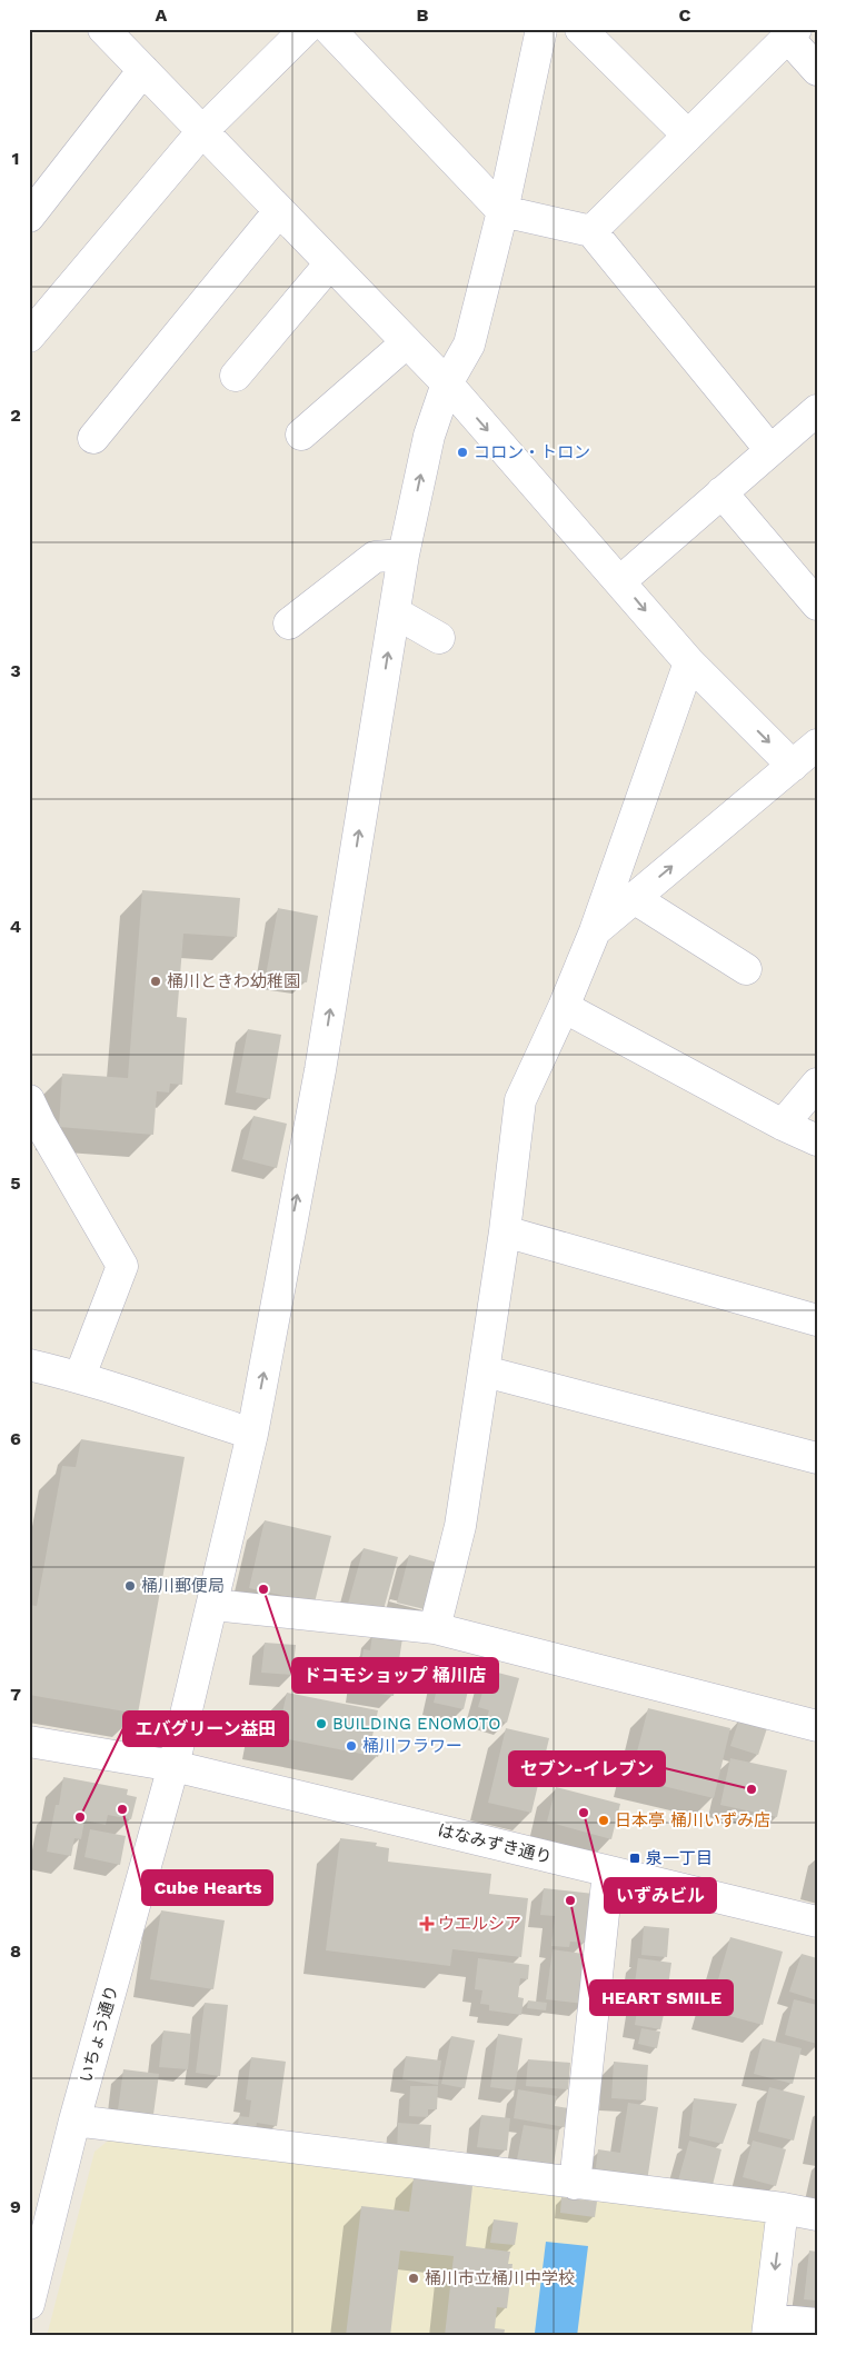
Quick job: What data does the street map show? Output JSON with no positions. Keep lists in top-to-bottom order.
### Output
{
  "streets": {
    "street": ["はなみずき通り", "いちょう通り"]
  },
  "crossings": [
    ["はなみずき通り", "いちょう通り"]
  ],
  "places": {
    "other": [
      "コロン・トロン",
      "桶川ときわ幼稚園",
      "桶川郵便局",
      "ドコモショップ 桶川店",
      "BUILDING ENOMOTO",
      "桶川フラワー",
      "セブン-イレブン",
      "Cube Hearts",
      "いずみビル",
      "エバグリーン益田",
      "日本亭 桶川いずみ店",
      "HEART SMILE",
      "桶川市立桶川中学校"
    ],
    "transit": ["泉一丁目"],
    "health": ["ウエルシア"]
  },
  "grid": {
    "columns": ["A", "B", "C"],
    "rows": [
      "1",
      "2",
      "3",
      "4",
      "5",
      "6",
      "7",
      "8",
      "9"
    ]
  }
}
